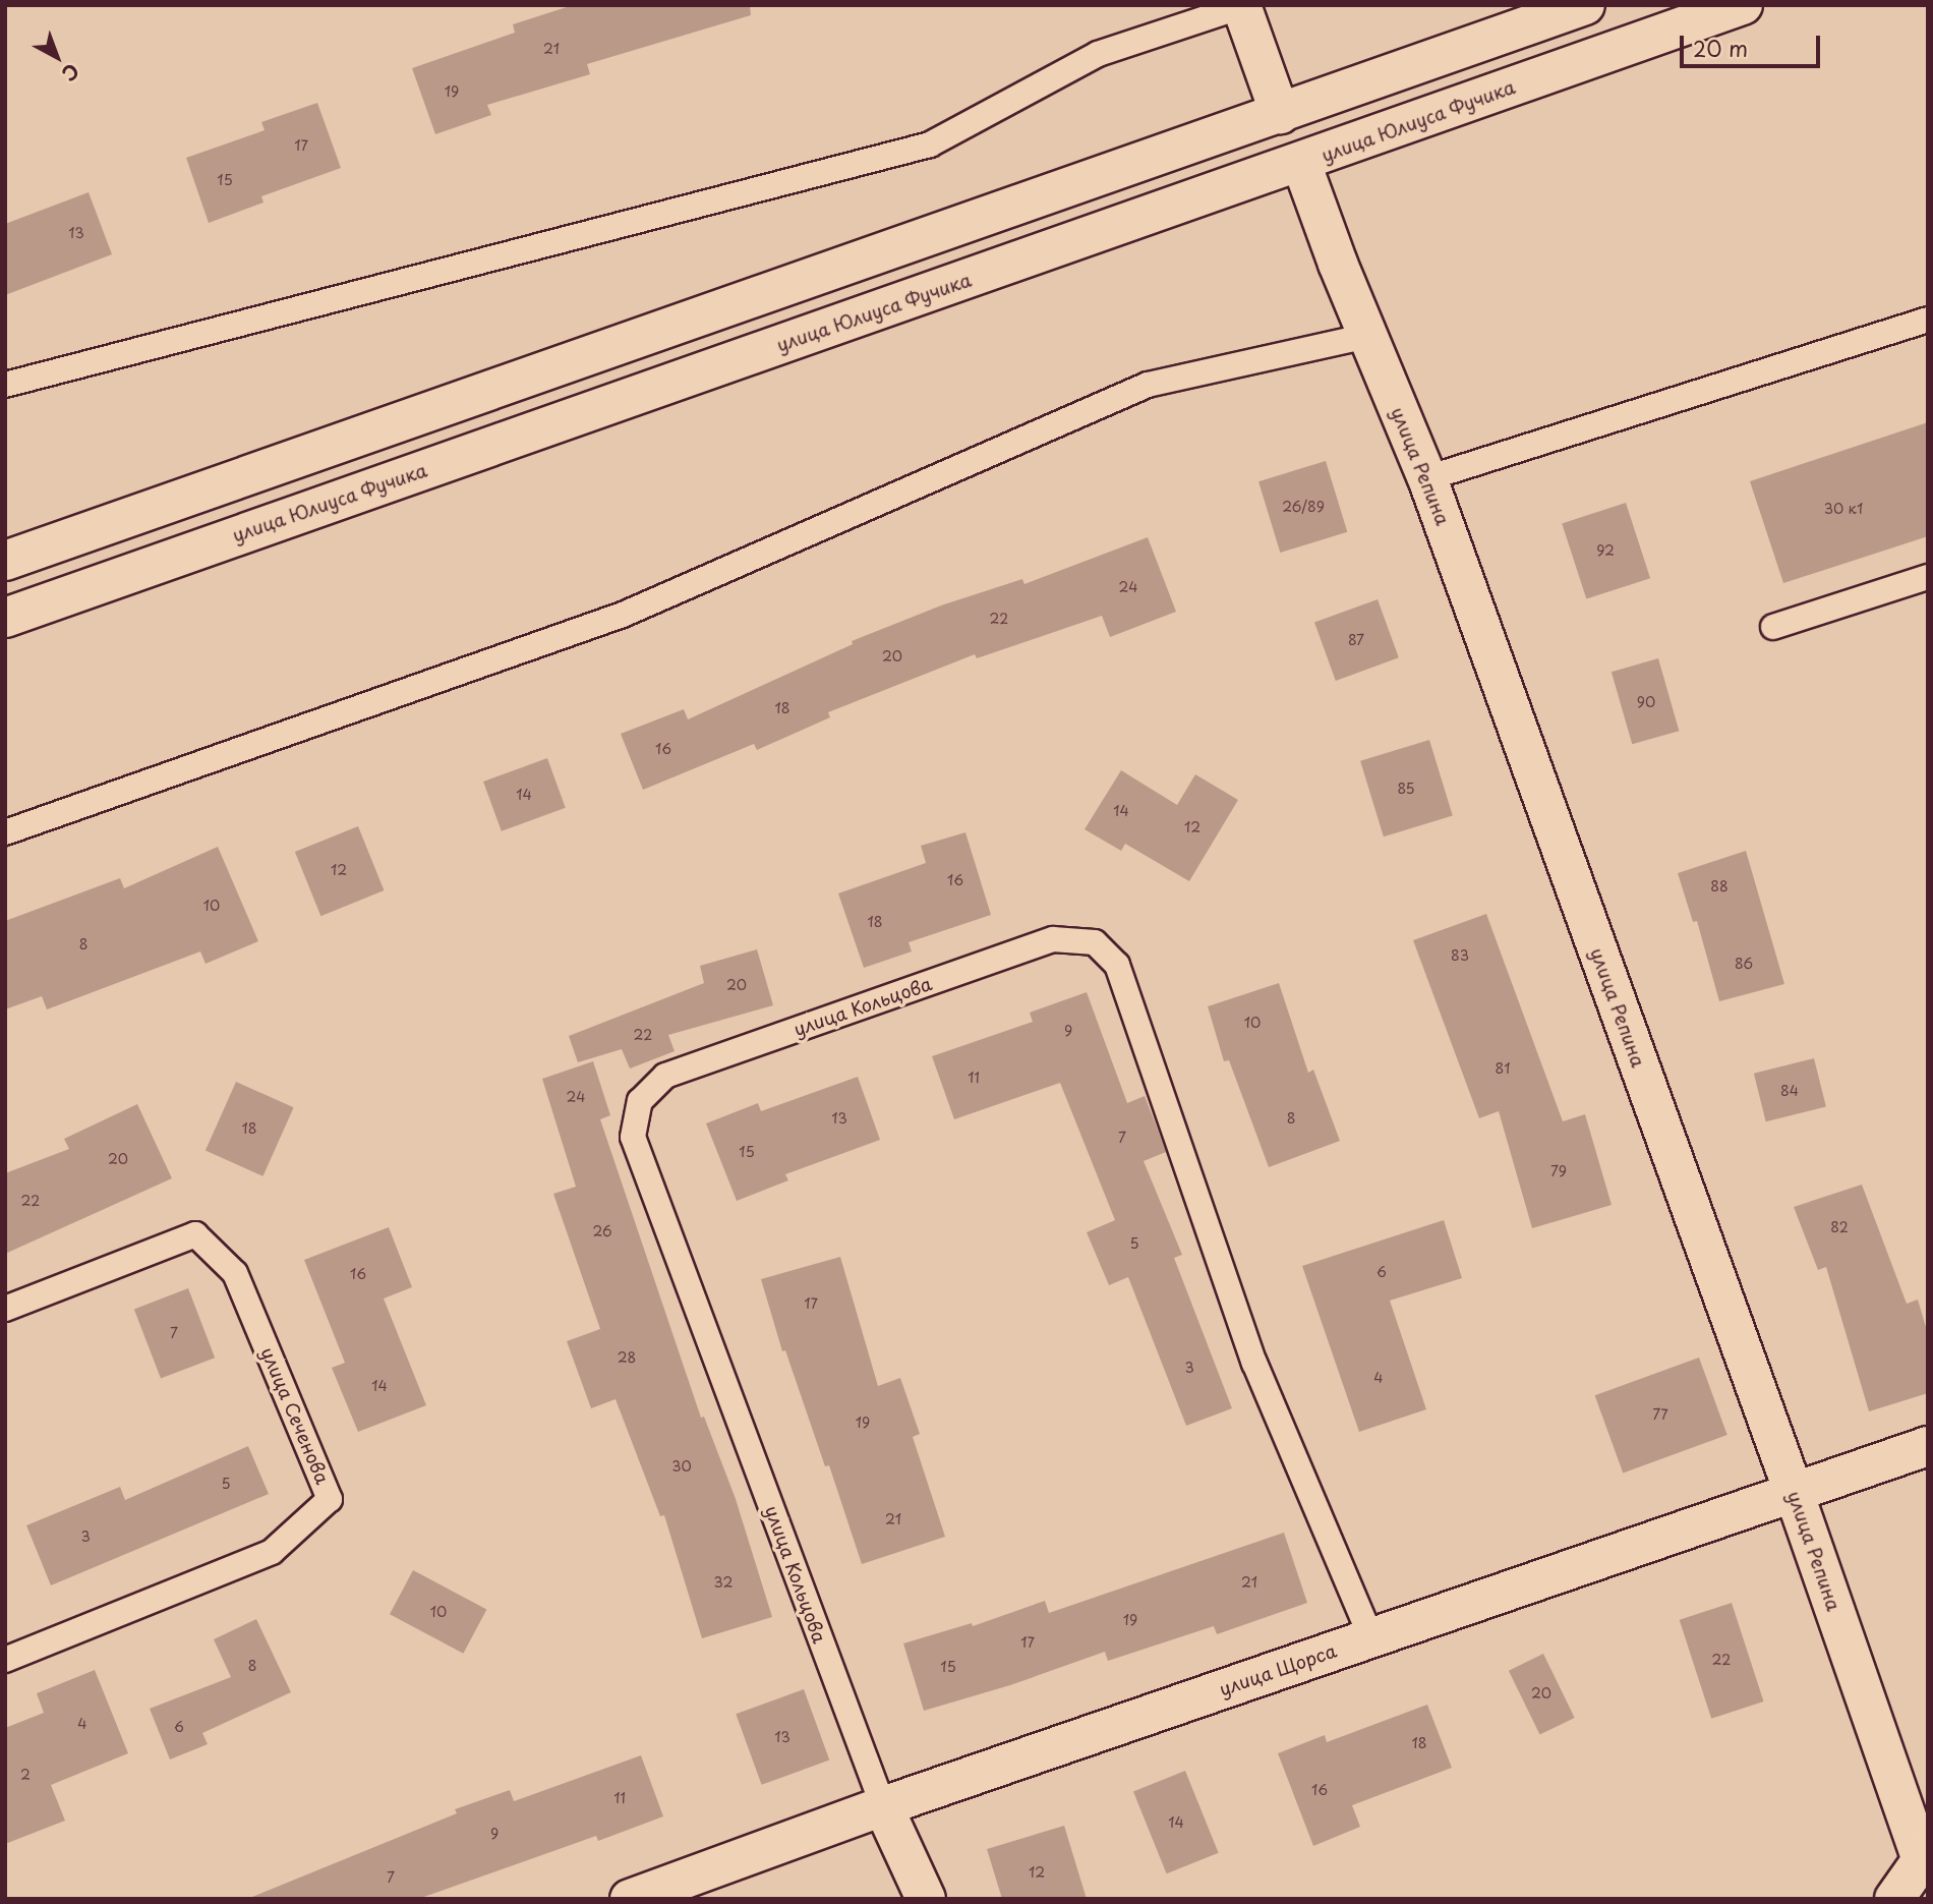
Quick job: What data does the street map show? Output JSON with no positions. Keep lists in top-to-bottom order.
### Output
{
  "streets": {
    "main road": ["улица Юлиуса Фучика", "улица Репина", "улица Щорса"],
    "lane": ["улица Кольцова", "улица Сеченова"]
  },
  "crossings": [
    ["улица Юлиуса Фучика", "улица Репина"],
    ["улица Репина", "улица Щорса"],
    ["улица Кольцова", "улица Щорса"]
  ],
  "house_numbers": [
    "21",
    "19",
    "17",
    "15",
    "13",
    "26/89",
    "30 к1",
    "92",
    "24",
    "22",
    "87",
    "20",
    "90",
    "18",
    "16",
    "85",
    "14",
    "14",
    "12",
    "12",
    "16",
    "88",
    "10",
    "18",
    "8",
    "83",
    "86",
    "20",
    "10",
    "9",
    "22",
    "81",
    "11",
    "84",
    "24",
    "13",
    "8",
    "18",
    "7",
    "15",
    "20",
    "79",
    "22",
    "82",
    "26",
    "5",
    "6",
    "16",
    "17",
    "7",
    "28",
    "3",
    "4",
    "14",
    "77",
    "19",
    "30",
    "5",
    "21",
    "3",
    "32",
    "21",
    "10",
    "19",
    "17",
    "22",
    "8",
    "15",
    "20",
    "4",
    "6",
    "13",
    "18",
    "2",
    "16",
    "11",
    "14",
    "9",
    "12",
    "7"
  ],
  "scale_bar": "20 m",
  "north": "bottom right"
}
